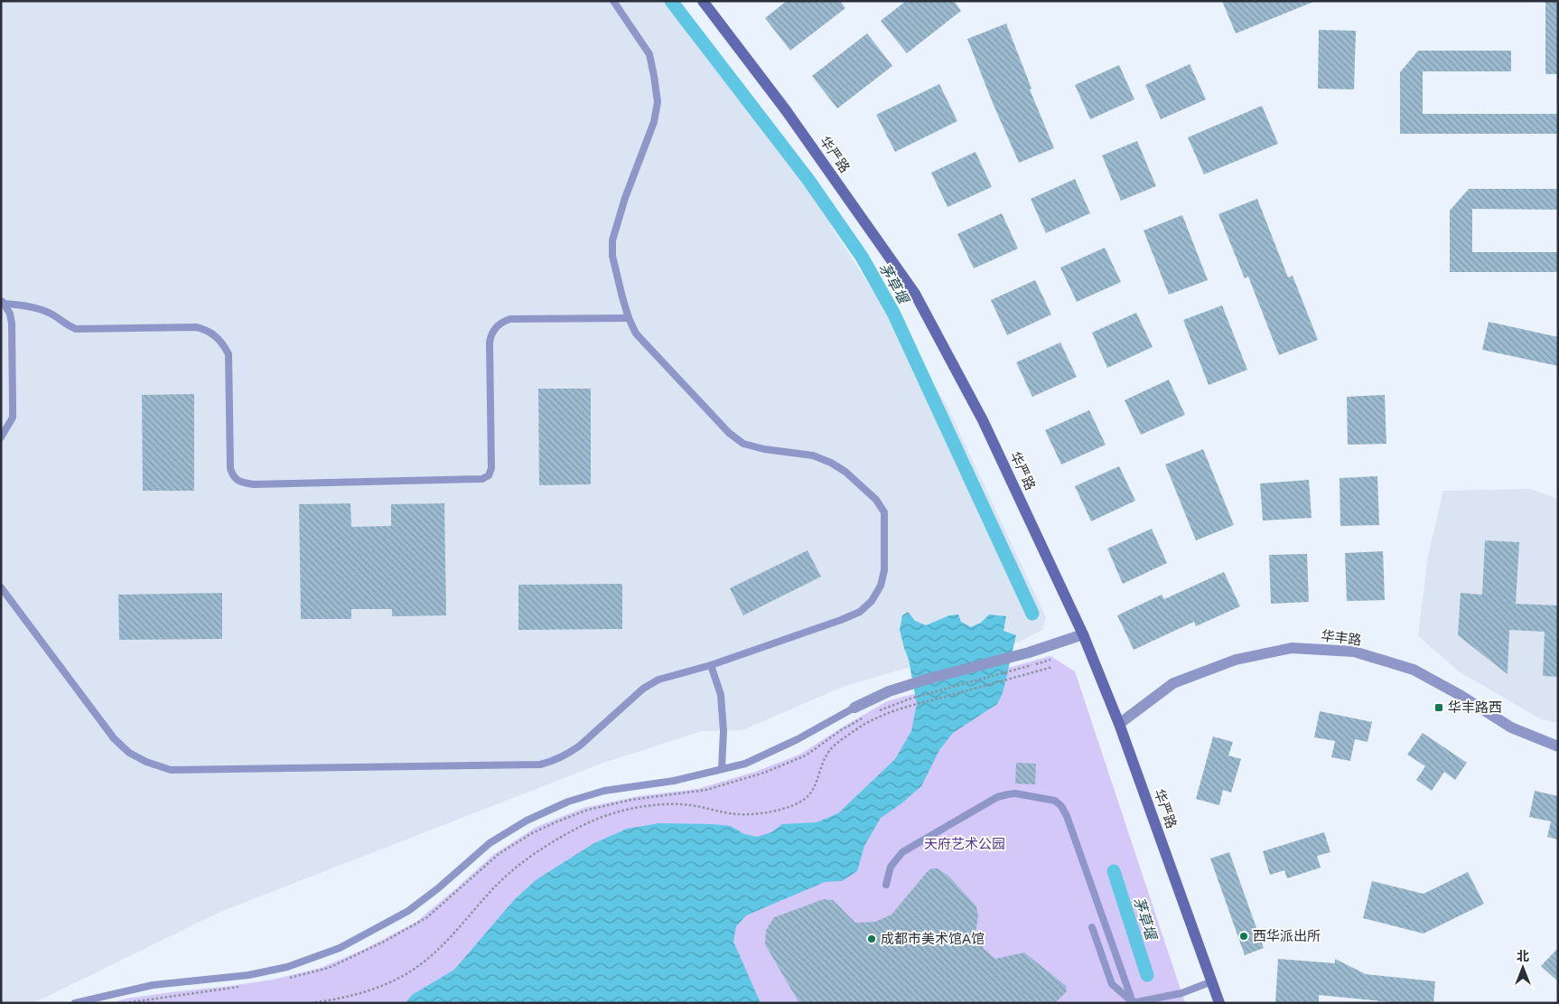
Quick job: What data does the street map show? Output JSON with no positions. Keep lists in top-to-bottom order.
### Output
{
  "streets": {
    "street": ["华严路", "华丰路"]
  },
  "crossings": [
    ["华严路", "华丰路"]
  ],
  "water": ["茅草堰"],
  "parks": ["天府艺术公园"],
  "places": {
    "transit": ["华丰路西"],
    "other": ["西华派出所", "成都市美术馆A馆"]
  },
  "north": "top"
}
